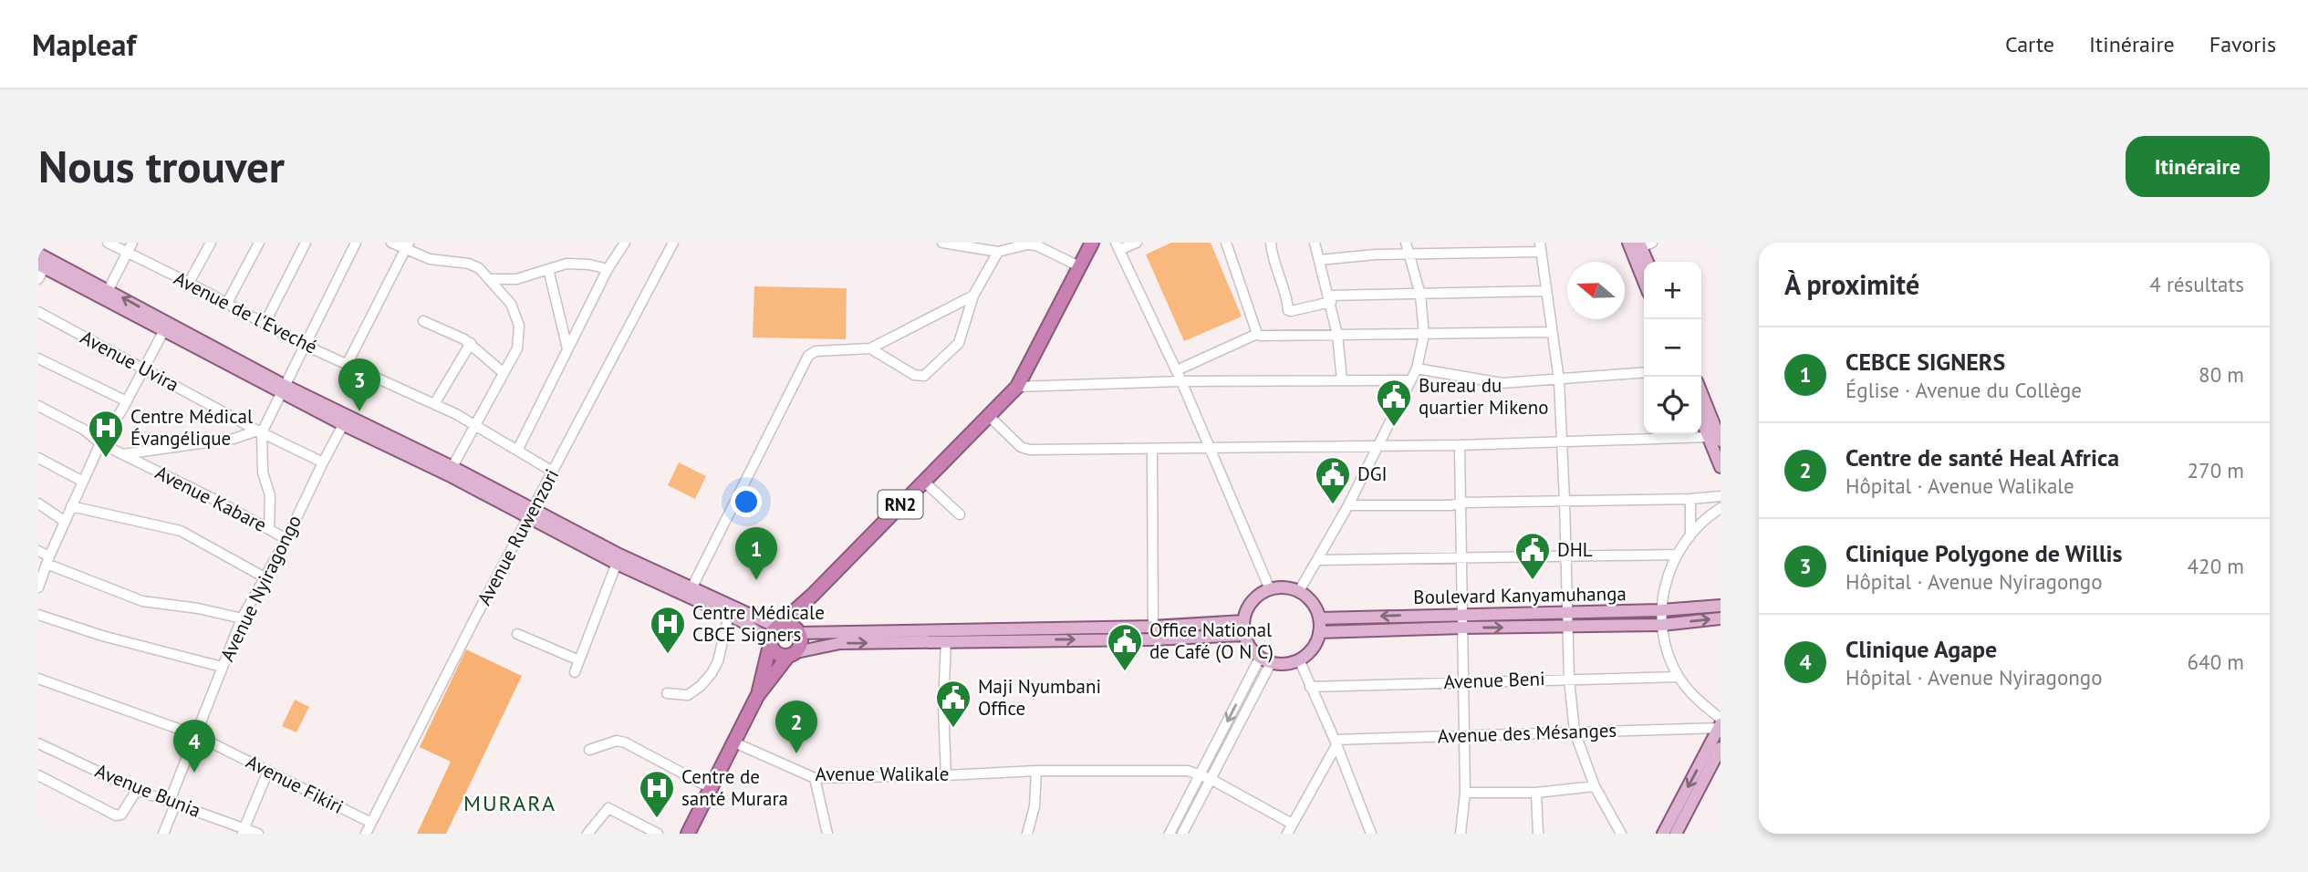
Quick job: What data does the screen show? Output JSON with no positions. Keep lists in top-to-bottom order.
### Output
{
  "streets": {
    "highway": ["RN2"],
    "main road": ["Boulevard Kanyamuhanga"],
    "street": [
      "Avenue de l'Eveché",
      "Avenue Uvira",
      "Avenue Kabare",
      "Avenue Ruwenzori",
      "Avenue Nyiragongo",
      "Avenue Beni",
      "Avenue des Mésanges",
      "Avenue Walikale",
      "Avenue Fikiri",
      "Avenue Bunia"
    ]
  },
  "crossings": [
    ["Avenue de l'Eveché", "Avenue Ruwenzori"],
    ["Avenue Uvira", "Avenue Nyiragongo"],
    ["Avenue Kabare", "Avenue Nyiragongo"],
    ["RN2", "Avenue Walikale"],
    ["Avenue Ruwenzori", "Avenue Fikiri"],
    ["Avenue Nyiragongo", "Avenue Fikiri"],
    ["Avenue Nyiragongo", "Avenue Bunia"]
  ],
  "districts": ["MURARA"],
  "places": {
    "public building": [
      "Bureau du quartier Mikeno",
      "DGI",
      "DHL",
      "Office National de Café (O N C)",
      "Maji Nyumbani Office"
    ],
    "hospital": ["Centre Médical Évangélique", "Centre Médicale CBCE Signers", "Centre de santé Murara"]
  },
  "north": "left",
  "page": {
    "header": "Mapleaf",
    "nav": ["Carte", "Itinéraire", "Favoris"],
    "buttons": "Itinéraire",
    "title": "Nous trouver",
    "heading": ["À proximité", "4 résultats"],
    "map_buttons": ["+", "−"],
    "list": [
      {
        "mark": "1",
        "name": "CEBCE SIGNERS",
        "note": "Église · Avenue du Collège",
        "value": "80 m"
      },
      {
        "mark": "2",
        "name": "Centre de santé Heal Africa",
        "note": "Hôpital · Avenue Walikale",
        "value": "270 m"
      },
      {
        "mark": "3",
        "name": "Clinique Polygone de Willis",
        "note": "Hôpital · Avenue Nyiragongo",
        "value": "420 m"
      },
      {
        "mark": "4",
        "name": "Clinique Agape",
        "note": "Hôpital · Avenue Nyiragongo",
        "value": "640 m"
      }
    ],
    "pins": [
      "3",
      "1",
      "2",
      "4"
    ]
  }
}
